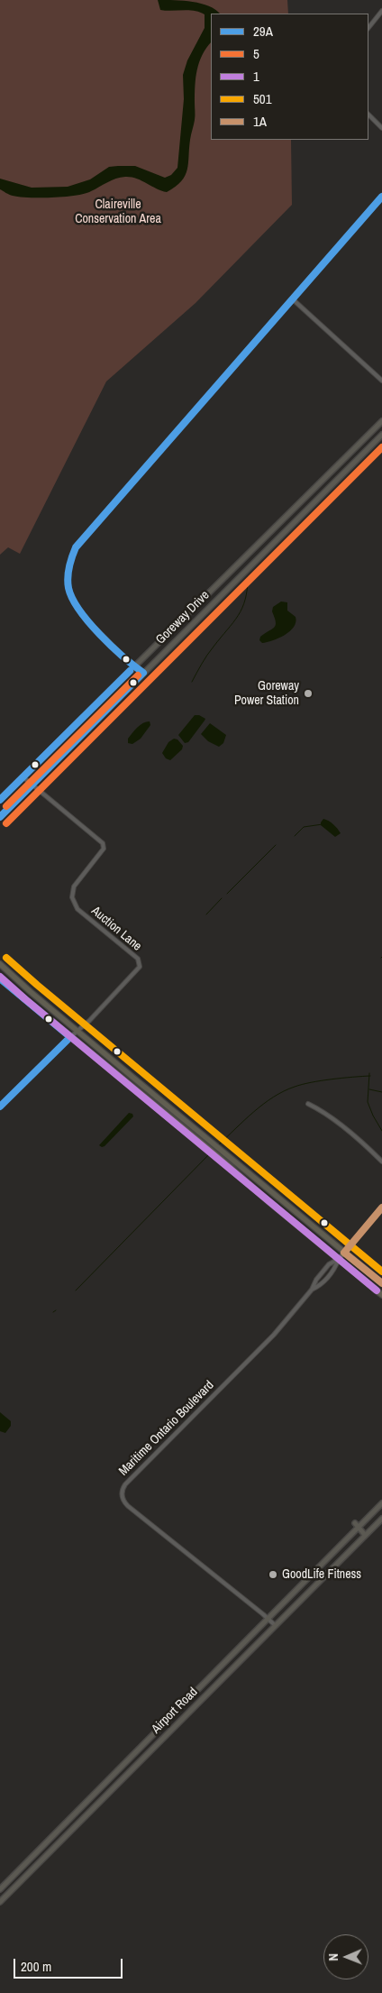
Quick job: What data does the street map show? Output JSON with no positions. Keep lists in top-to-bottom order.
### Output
{
  "streets": {
    "main road": ["Goreway Drive", "Airport Road"],
    "street": ["Auction Lane", "Maritime Ontario Boulevard"]
  },
  "crossings": [
    ["Goreway Drive", "Auction Lane"],
    ["Maritime Ontario Boulevard", "Airport Road"]
  ],
  "parks": ["Claireville Conservation Area"],
  "places": ["Goreway Power Station", "GoodLife Fitness"],
  "lines": [
    "transit line 29A",
    "transit line 5",
    "transit line 501",
    "transit line 1",
    "transit line 1A"
  ],
  "legend": [
    "29A",
    "5",
    "1",
    "501",
    "1A"
  ],
  "scale_bar": "200 m",
  "north": "left"
}
